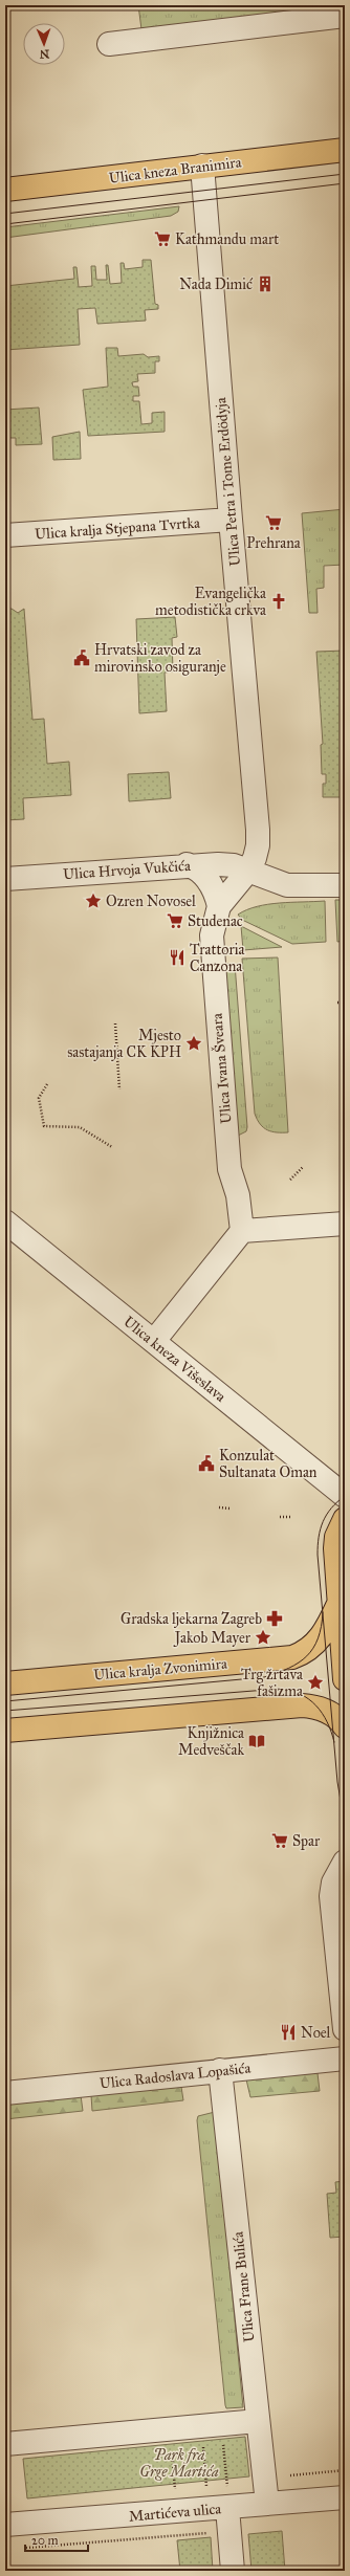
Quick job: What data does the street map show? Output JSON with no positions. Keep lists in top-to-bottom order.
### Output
{
  "streets": {
    "main road": ["Ulica kneza Branimira", "Ulica kralja Zvonimira"],
    "street": [
      "Ulica Petra i Tome Erdödyja",
      "Ulica kralja Stjepana Tvrtka",
      "Ulica Hrvoja Vukčića",
      "Ulica Ivana Šveara",
      "Ulica kneza Višeslava",
      "Ulica Radoslava Lopašića",
      "Ulica Frane Bulića",
      "Martićeva ulica"
    ]
  },
  "crossings": [
    ["Ulica kneza Branimira", "Ulica Petra i Tome Erdödyja"],
    ["Ulica Petra i Tome Erdödyja", "Ulica kralja Stjepana Tvrtka"],
    ["Ulica Petra i Tome Erdödyja", "Ulica Hrvoja Vukčića"],
    ["Ulica Petra i Tome Erdödyja", "Ulica Ivana Šveara"],
    ["Ulica Hrvoja Vukčića", "Ulica Ivana Šveara"],
    ["Ulica Radoslava Lopašića", "Ulica Frane Bulića"],
    ["Ulica Frane Bulića", "Martićeva ulica"]
  ],
  "parks": ["Park fra Grge Martića"],
  "places": {
    "supermarket": [
      "Kathmandu mart",
      "Prehrana",
      "Studenac",
      "Spar"
    ],
    "building": ["Nada Dimić"],
    "church": ["Evangelička metodistička crkva"],
    "public building": ["Hrvatski zavod za mirovinsko osiguranje", "Konzulat Sultanata Oman"],
    "place": [
      "Ozren Novosel",
      "Mjesto sastajanja CK KPH",
      "Jakob Mayer",
      "Trg žrtava fašizma"
    ],
    "restaurant": ["Trattoria Canzona", "Noel"],
    "pharmacy": ["Gradska ljekarna Zagreb"],
    "library": ["Knjižnica Medveščak"]
  },
  "scale_bar": "20 m",
  "north": "bottom"
}
